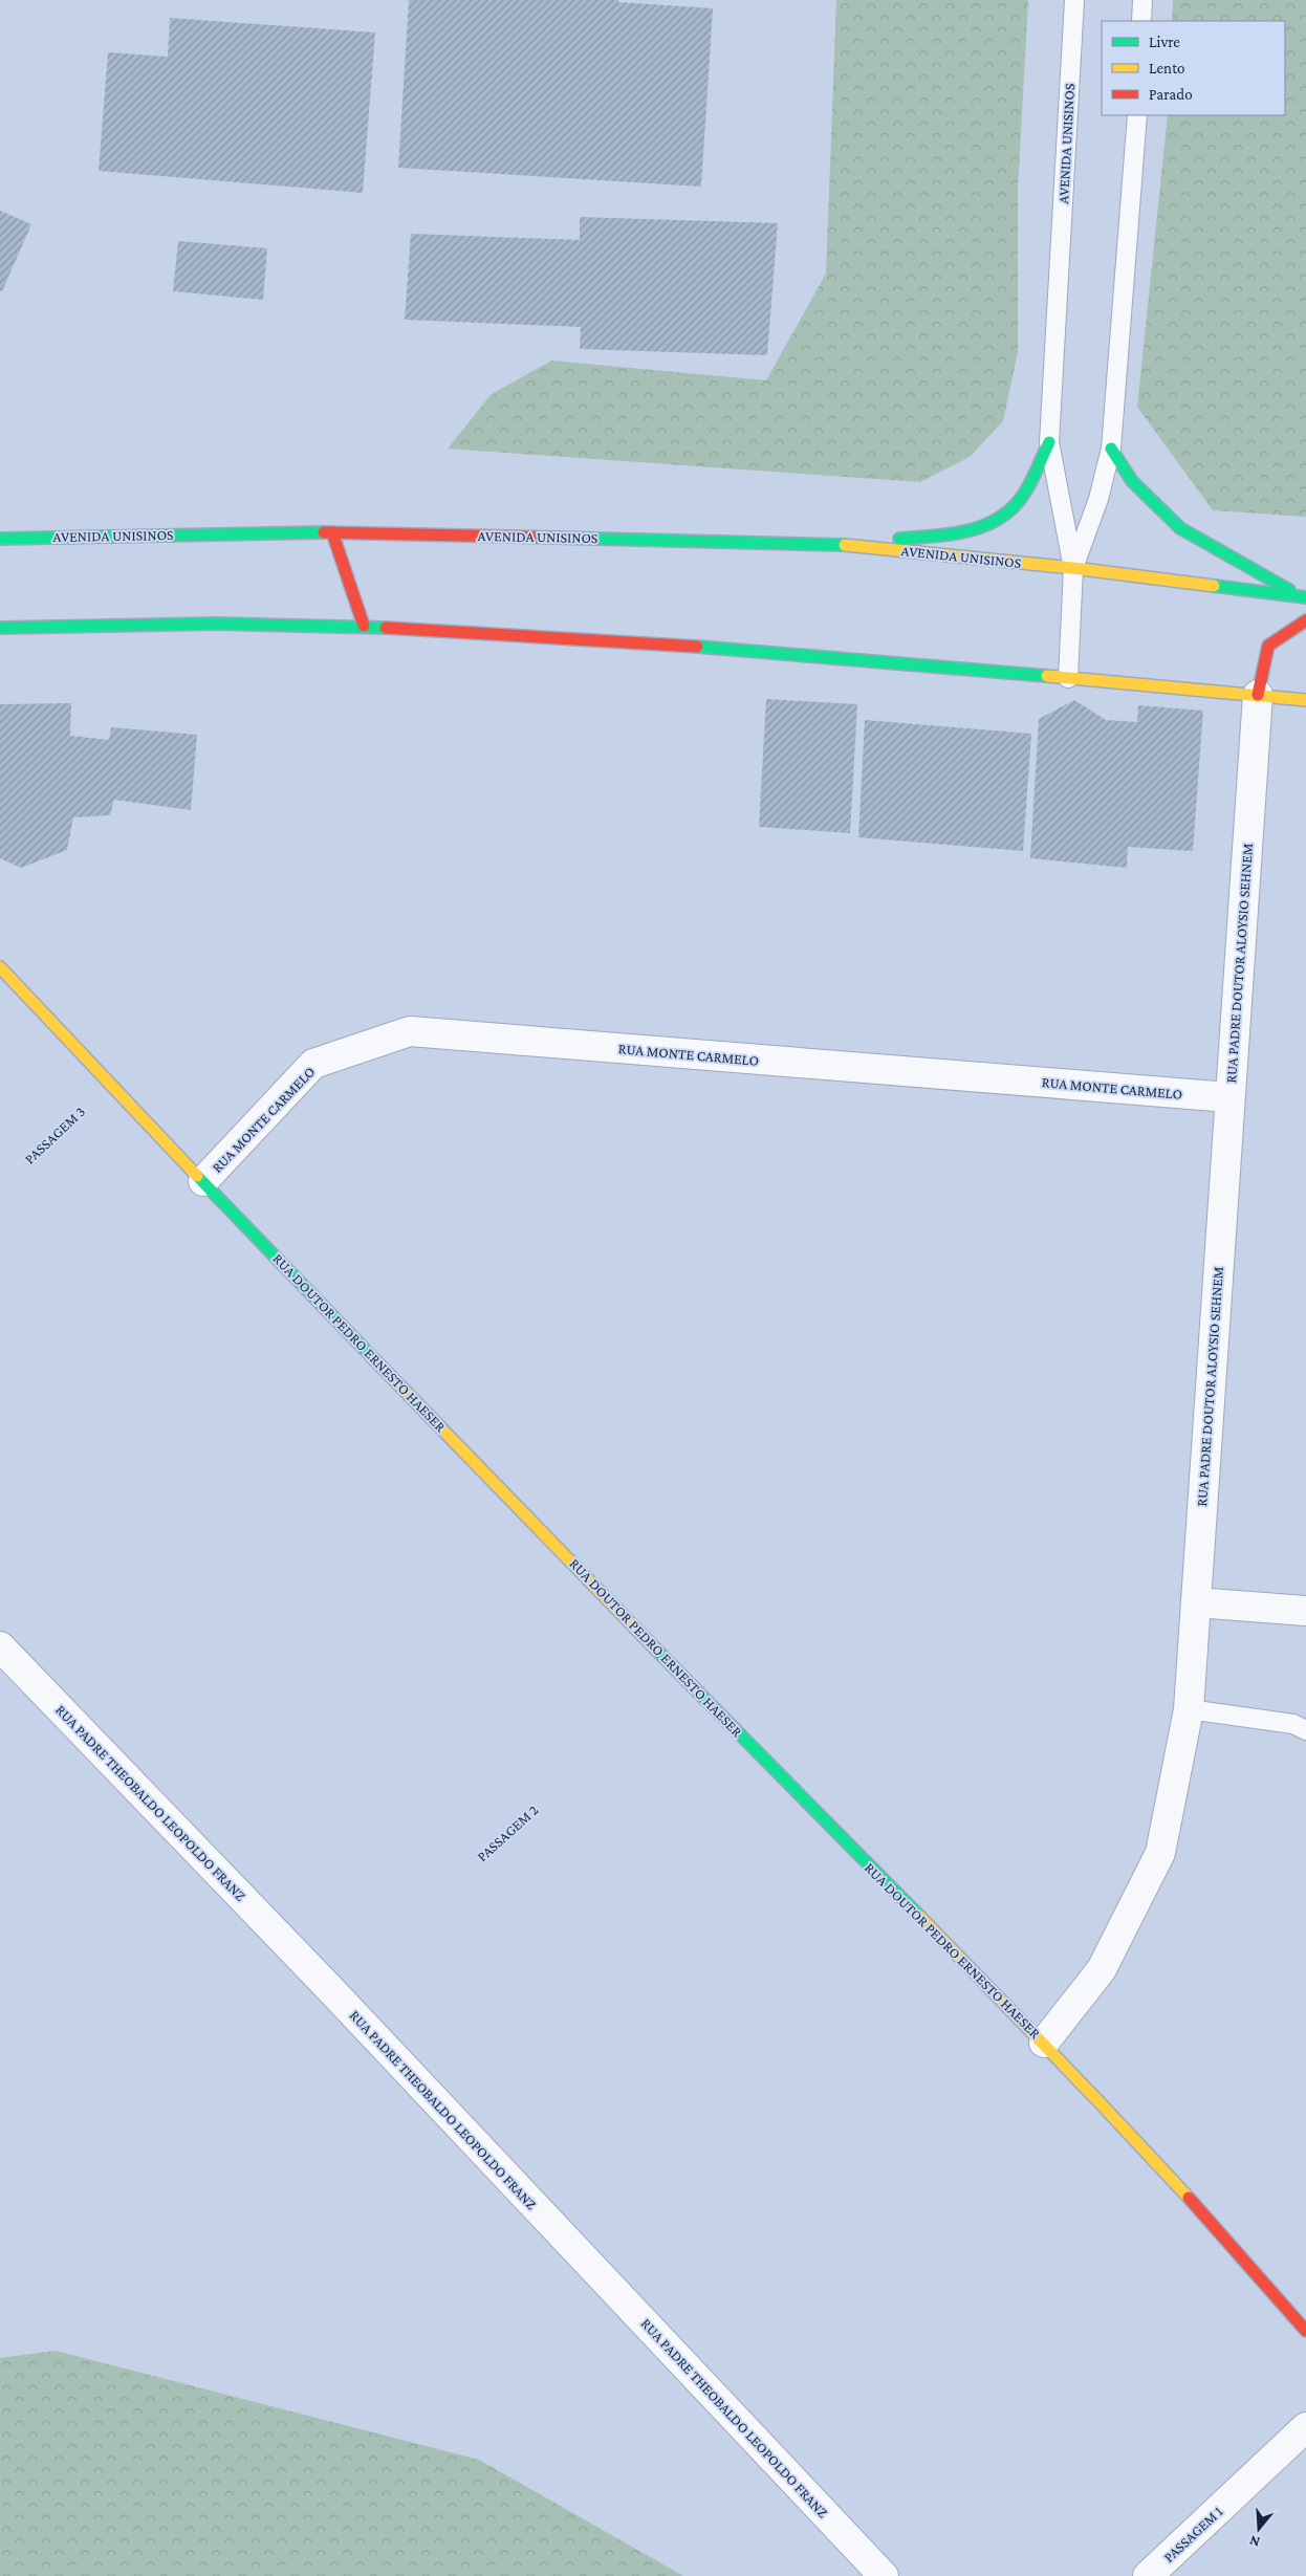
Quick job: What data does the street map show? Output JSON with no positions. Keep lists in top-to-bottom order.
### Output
{
  "streets": {
    "main road": ["AVENIDA UNISINOS", "RUA DOUTOR PEDRO ERNESTO HAESER"],
    "street": [
      "RUA PADRE DOUTOR ALOYSIO SEHNEM",
      "RUA MONTE CARMELO",
      "RUA PADRE THEOBALDO LEOPOLDO FRANZ",
      "PASSAGEM 1"
    ],
    "path": ["PASSAGEM 3", "PASSAGEM 2"]
  },
  "crossings": [
    ["RUA PADRE DOUTOR ALOYSIO SEHNEM", "RUA MONTE CARMELO"],
    ["RUA PADRE DOUTOR ALOYSIO SEHNEM", "RUA DOUTOR PEDRO ERNESTO HAESER"],
    ["RUA MONTE CARMELO", "RUA DOUTOR PEDRO ERNESTO HAESER"],
    ["PASSAGEM 3", "RUA DOUTOR PEDRO ERNESTO HAESER"],
    ["RUA DOUTOR PEDRO ERNESTO HAESER", "PASSAGEM 2"],
    ["RUA PADRE THEOBALDO LEOPOLDO FRANZ", "PASSAGEM 2"]
  ],
  "legend": ["Livre", "Lento", "Parado"],
  "north": "bottom"
}
